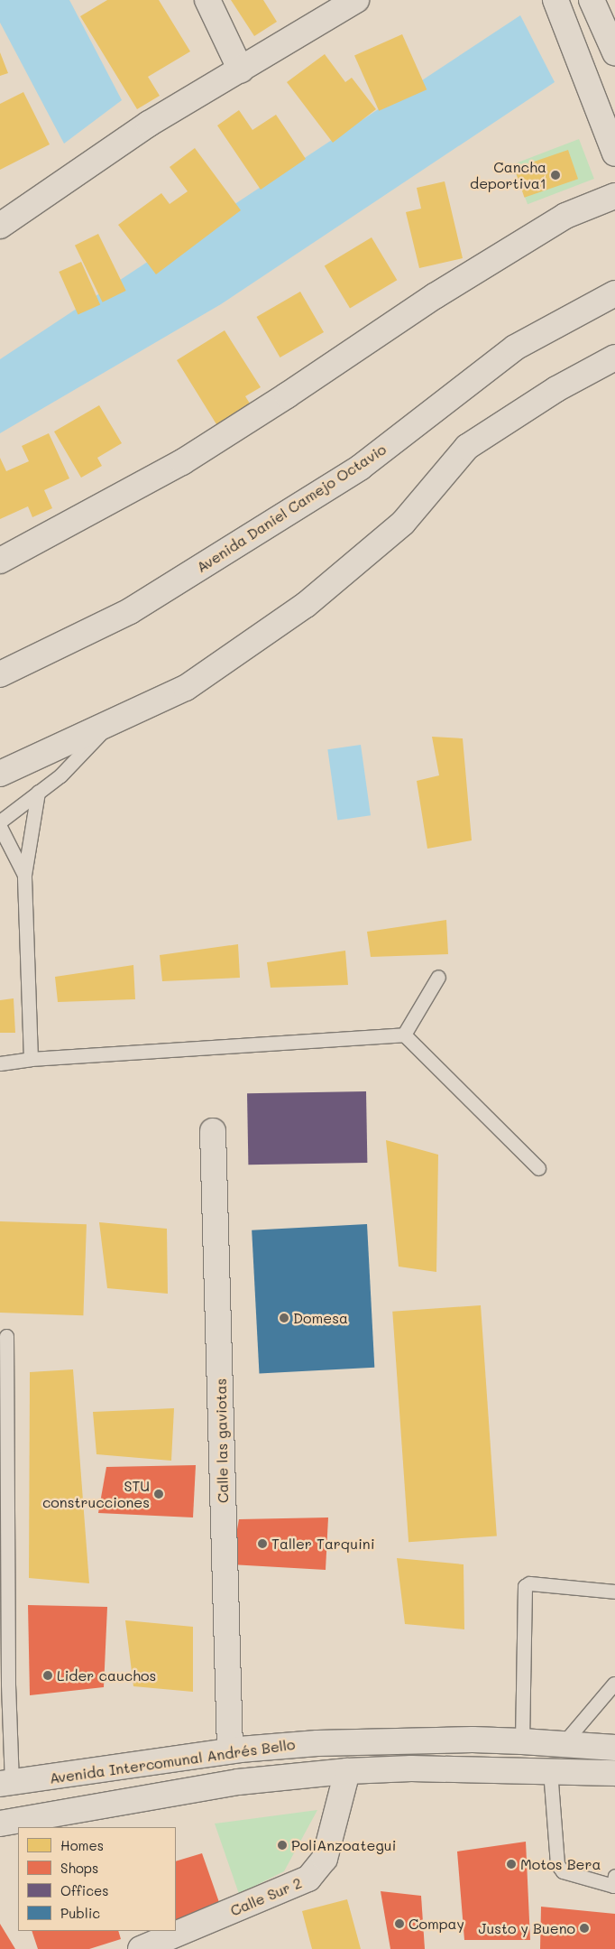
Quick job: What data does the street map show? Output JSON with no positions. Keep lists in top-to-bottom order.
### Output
{
  "streets": {
    "main road": [
      "Avenida Daniel Camejo Octavio",
      "Calle las gaviotas",
      "Avenida Intercomunal Andrés Bello",
      "Calle Sur 2"
    ]
  },
  "crossings": [
    ["Calle las gaviotas", "Avenida Intercomunal Andrés Bello"],
    ["Avenida Intercomunal Andrés Bello", "Calle Sur 2"]
  ],
  "places": [
    "Cancha deportiva1",
    "Domesa",
    "STU construcciones",
    "Taller Tarquini",
    "Lider cauchos",
    "PoliAnzoategui",
    "Motos Bera",
    "Compay",
    "Justo y Bueno"
  ],
  "legend": [
    "Homes",
    "Shops",
    "Offices",
    "Public"
  ]
}
